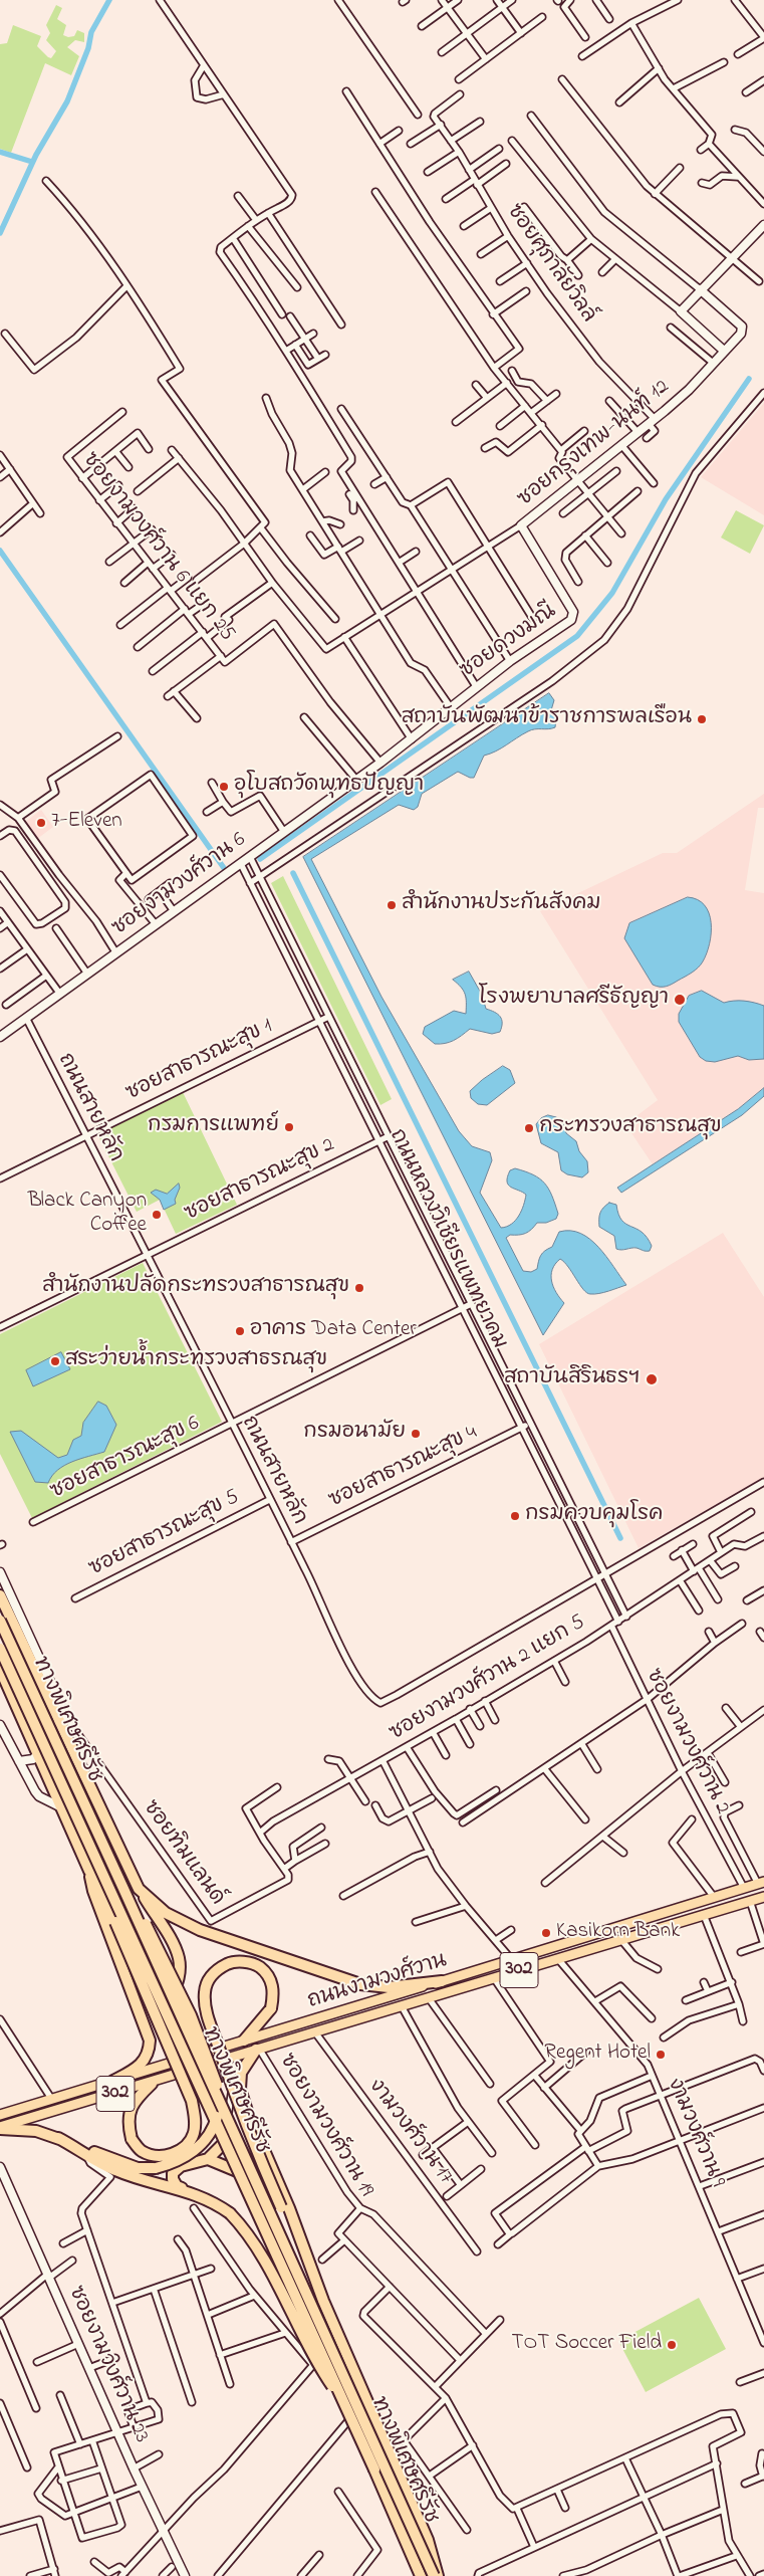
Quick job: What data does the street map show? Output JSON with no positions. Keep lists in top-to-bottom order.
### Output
{
  "streets": {
    "highway": ["ทางพิเศษศรีรัช"],
    "main road": ["302", "ถนนงามวงศ์วาน"],
    "street": [
      "ซอยศุภาลัยวิลล์",
      "ซอยกรุงเทพ-นนท์ 12",
      "ซอยงามวงศ์วาน 6 แยก 25",
      "ซอยดวงมณี",
      "ซอยงามวงศ์วาน 6",
      "ซอยสาธารณะสุข 1",
      "ถนนสายหลัก",
      "ซอยสาธารณะสุข 2",
      "ถนนหลวงวิเชียรแพทยาคม",
      "ซอยสาธารณะสุข 6",
      "ซอยสาธารณะสุข 4",
      "ซอยสาธารณะสุข 5",
      "ซอยงามวงศ์วาน 2 แยก 5",
      "ซอยงามวงศ์วาน 2",
      "ซอยทิมแลนด์",
      "ซอยงามวงศ์วาน 19",
      "งามวงศ์วาน 17",
      "งามวงศ์วาน 9",
      "ซอยงามวงศ์วาน 23"
    ]
  },
  "crossings": [
    ["ซอยศุภาลัยวิลล์", "ซอยกรุงเทพ-นนท์ 12"],
    ["ซอยกรุงเทพ-นนท์ 12", "ซอยดวงมณี"],
    ["ซอยงามวงศ์วาน 6 แยก 25", "ซอยดวงมณี"],
    ["ซอยงามวงศ์วาน 6 แยก 25", "ซอยงามวงศ์วาน 6"],
    ["ซอยดวงมณี", "ซอยงามวงศ์วาน 6"],
    ["ซอยงามวงศ์วาน 6", "ถนนสายหลัก"],
    ["ซอยงามวงศ์วาน 6", "ถนนหลวงวิเชียรแพทยาคม"],
    ["ซอยสาธารณะสุข 1", "ถนนสายหลัก"],
    ["ซอยสาธารณะสุข 1", "ถนนหลวงวิเชียรแพทยาคม"],
    ["ถนนสายหลัก", "ซอยสาธารณะสุข 2"],
    ["ถนนสายหลัก", "ถนนหลวงวิเชียรแพทยาคม"],
    ["ถนนสายหลัก", "ซอยสาธารณะสุข 6"],
    ["ถนนสายหลัก", "ซอยสาธารณะสุข 4"],
    ["ถนนสายหลัก", "ซอยสาธารณะสุข 5"],
    ["ซอยสาธารณะสุข 2", "ถนนหลวงวิเชียรแพทยาคม"],
    ["ถนนหลวงวิเชียรแพทยาคม", "ซอยสาธารณะสุข 6"],
    ["ถนนหลวงวิเชียรแพทยาคม", "ซอยสาธารณะสุข 4"],
    ["ซอยงามวงศ์วาน 2 แยก 5", "ซอยงามวงศ์วาน 2"],
    ["ซอยงามวงศ์วาน 2", "ถนนงามวงศ์วาน"],
    ["ถนนงามวงศ์วาน", "ซอยงามวงศ์วาน 19"],
    ["ถนนงามวงศ์วาน", "งามวงศ์วาน 17"],
    ["ถนนงามวงศ์วาน", "งามวงศ์วาน 9"]
  ],
  "places": [
    "สถาบันพัฒนาข้าราชการพลเรือน",
    "อุโบสถวัดพุทธปัญญา",
    "7-Eleven",
    "สำนักงานประกันสังคม",
    "โรงพยาบาลศรีธัญญา",
    "กรมการแพทย์",
    "กระทรวงสาธารณสุข",
    "Black Canyon Coffee",
    "สำนักงานปลัดกระทรวงสาธารณสุข",
    "อาคาร Data Center",
    "สระว่ายน้ำกระทรวงสาธรณสุข",
    "สถาบันสิรินธรฯ",
    "กรมอนามัย",
    "กรมควบคุมโรค",
    "Kasikorn Bank",
    "Regent Hotel",
    "TOT Soccer Field"
  ]
}
